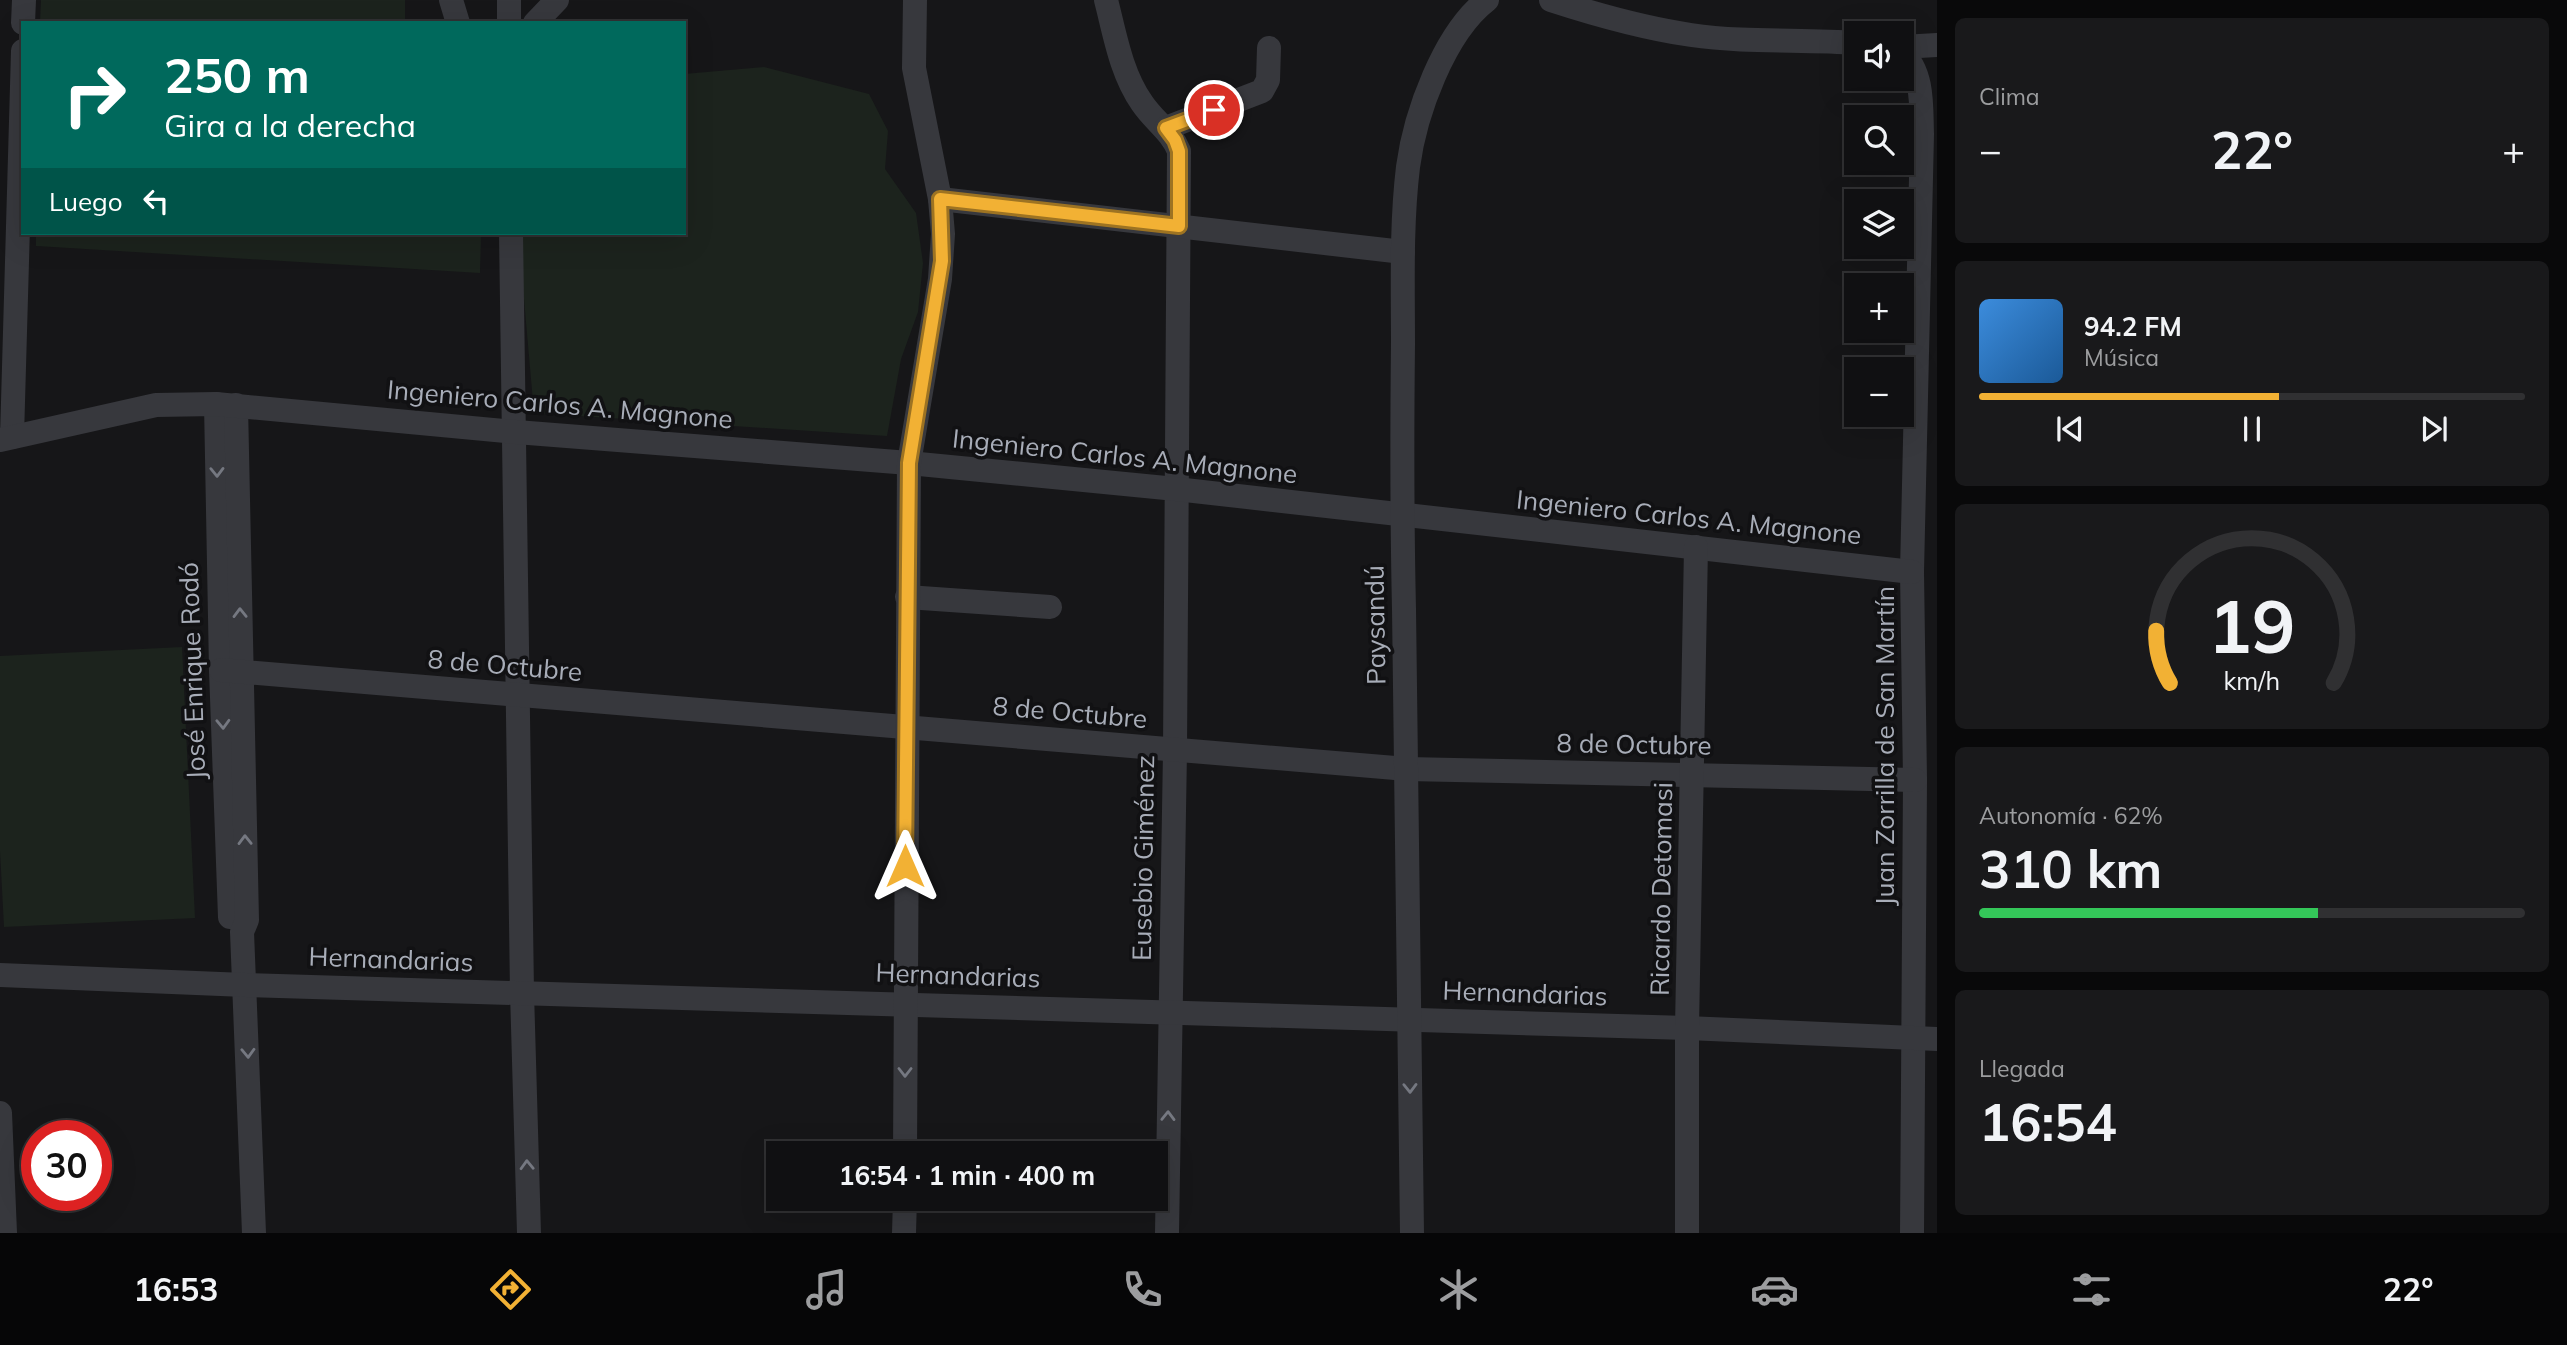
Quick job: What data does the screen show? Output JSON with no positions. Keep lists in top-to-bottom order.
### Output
{
  "streets": {
    "street": [
      "Ingeniero Carlos A. Magnone",
      "Paysandú",
      "8 de Octubre",
      "José Enrique Rodó",
      "Juan Zorrilla de San Martín",
      "Eusebio Giménez",
      "Ricardo Detomasi",
      "Hernandarias"
    ]
  },
  "crossings": [
    ["Ingeniero Carlos A. Magnone", "Paysandú"],
    ["Ingeniero Carlos A. Magnone", "José Enrique Rodó"],
    ["Ingeniero Carlos A. Magnone", "Juan Zorrilla de San Martín"],
    ["Ingeniero Carlos A. Magnone", "Eusebio Giménez"],
    ["Ingeniero Carlos A. Magnone", "Ricardo Detomasi"],
    ["Paysandú", "8 de Octubre"],
    ["Paysandú", "Hernandarias"],
    ["8 de Octubre", "José Enrique Rodó"],
    ["8 de Octubre", "Juan Zorrilla de San Martín"],
    ["8 de Octubre", "Eusebio Giménez"],
    ["8 de Octubre", "Ricardo Detomasi"],
    ["José Enrique Rodó", "Hernandarias"],
    ["Juan Zorrilla de San Martín", "Hernandarias"],
    ["Eusebio Giménez", "Hernandarias"],
    ["Ricardo Detomasi", "Hernandarias"]
  ],
  "page": {
    "tile": [
      "Clima",
      ["Autonomía · 62%", "310 km"],
      ["Llegada", "16:54"]
    ],
    "map_buttons": ["+", "−"],
    "turn": ["250 m", "Gira a la derecha"],
    "heat": ["−", "22°", "+"],
    "then": "Luego",
    "song": ["94.2 FM", "Música"],
    "limit": "30",
    "trip": "16:54 · 1 min · 400 m",
    "tabs": ["16:53", "22°"],
    "gauge": ["19", "km/h"]
  }
}
